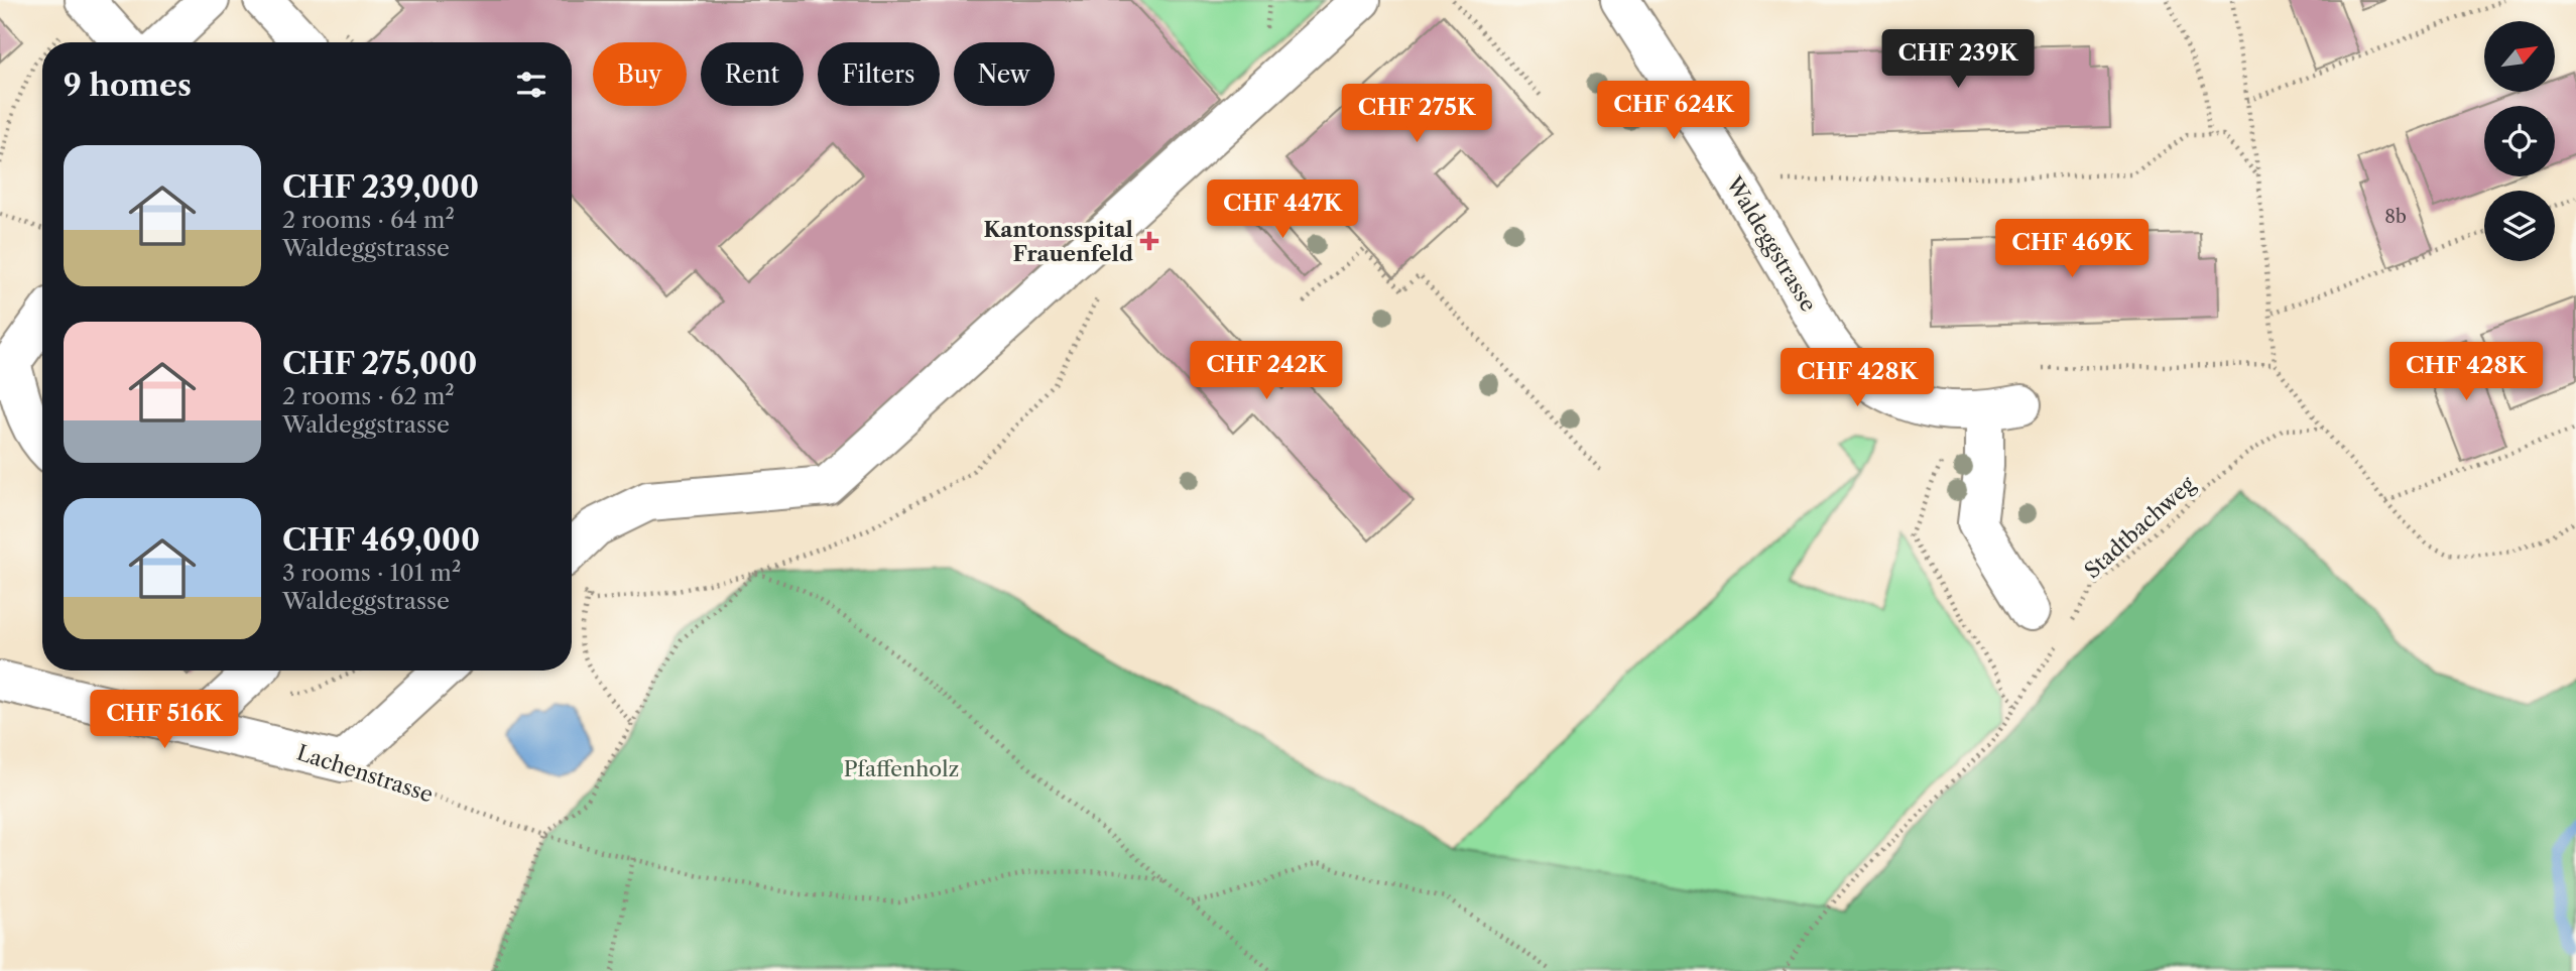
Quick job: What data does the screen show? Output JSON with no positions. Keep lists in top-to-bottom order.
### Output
{
  "streets": {
    "street": ["Waldeggstrasse", "Lachenstrasse"],
    "path": ["Stadtbachweg"]
  },
  "parks": ["Pfaffenholz"],
  "places": {
    "health": ["Kantonsspital Frauenfeld"]
  },
  "house_numbers": ["8b"],
  "north": "top right",
  "page": {
    "price": [
      "CHF 239K",
      "CHF 624K",
      "CHF 275K",
      "CHF 447K",
      "CHF 469K",
      "CHF 242K",
      "CHF 428K",
      "CHF 428K",
      "CHF 516K"
    ],
    "chip": [
      "Buy",
      "Rent",
      "Filters",
      "New"
    ],
    "heading": "9 homes",
    "list": [
      {
        "name": "CHF 239,000",
        "note": "2 rooms · 64 m² · Waldeggstrasse"
      },
      {
        "name": "CHF 275,000",
        "note": "2 rooms · 62 m² · Waldeggstrasse"
      },
      {
        "name": "CHF 469,000",
        "note": "3 rooms · 101 m² · Waldeggstrasse"
      }
    ]
  }
}
